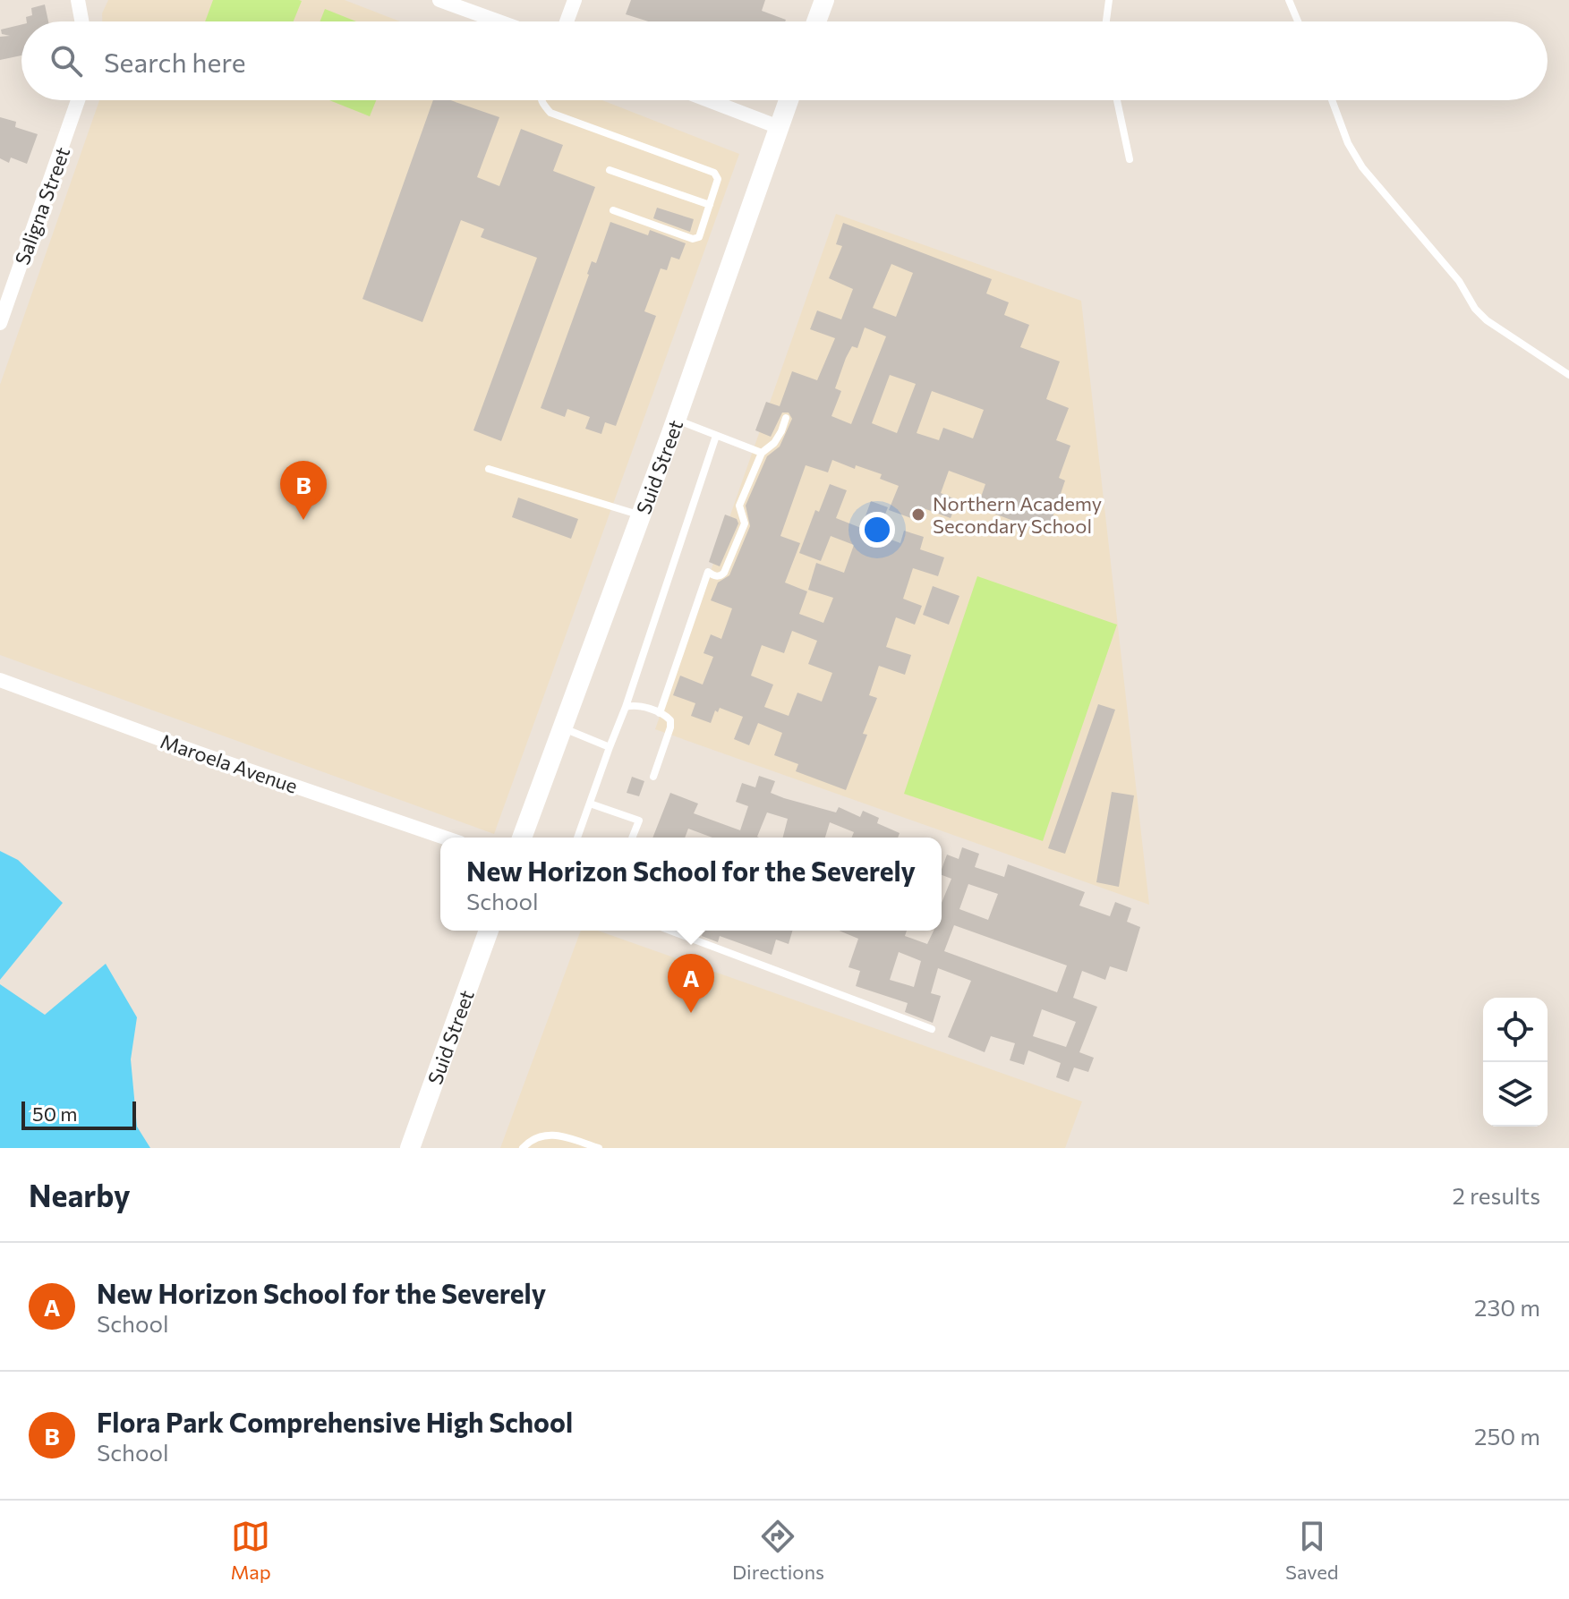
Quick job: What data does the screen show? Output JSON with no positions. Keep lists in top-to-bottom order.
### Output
{
  "streets": {
    "street": ["Saligna Street", "Suid Street", "Maroela Avenue"]
  },
  "places": ["Northern Academy Secondary School"],
  "scale_bar": "50 m",
  "page": {
    "search": "Search here",
    "pins": ["B", "A"],
    "popup": ["New Horizon School for the Severely", "School"],
    "scale": "50 m",
    "heading": ["Nearby", "2 results"],
    "list": [
      {
        "mark": "A",
        "name": "New Horizon School for the Severely",
        "note": "School",
        "value": "230 m"
      },
      {
        "mark": "B",
        "name": "Flora Park Comprehensive High School",
        "note": "School",
        "value": "250 m"
      }
    ],
    "nav": ["Map", "Directions", "Saved"]
  }
}
